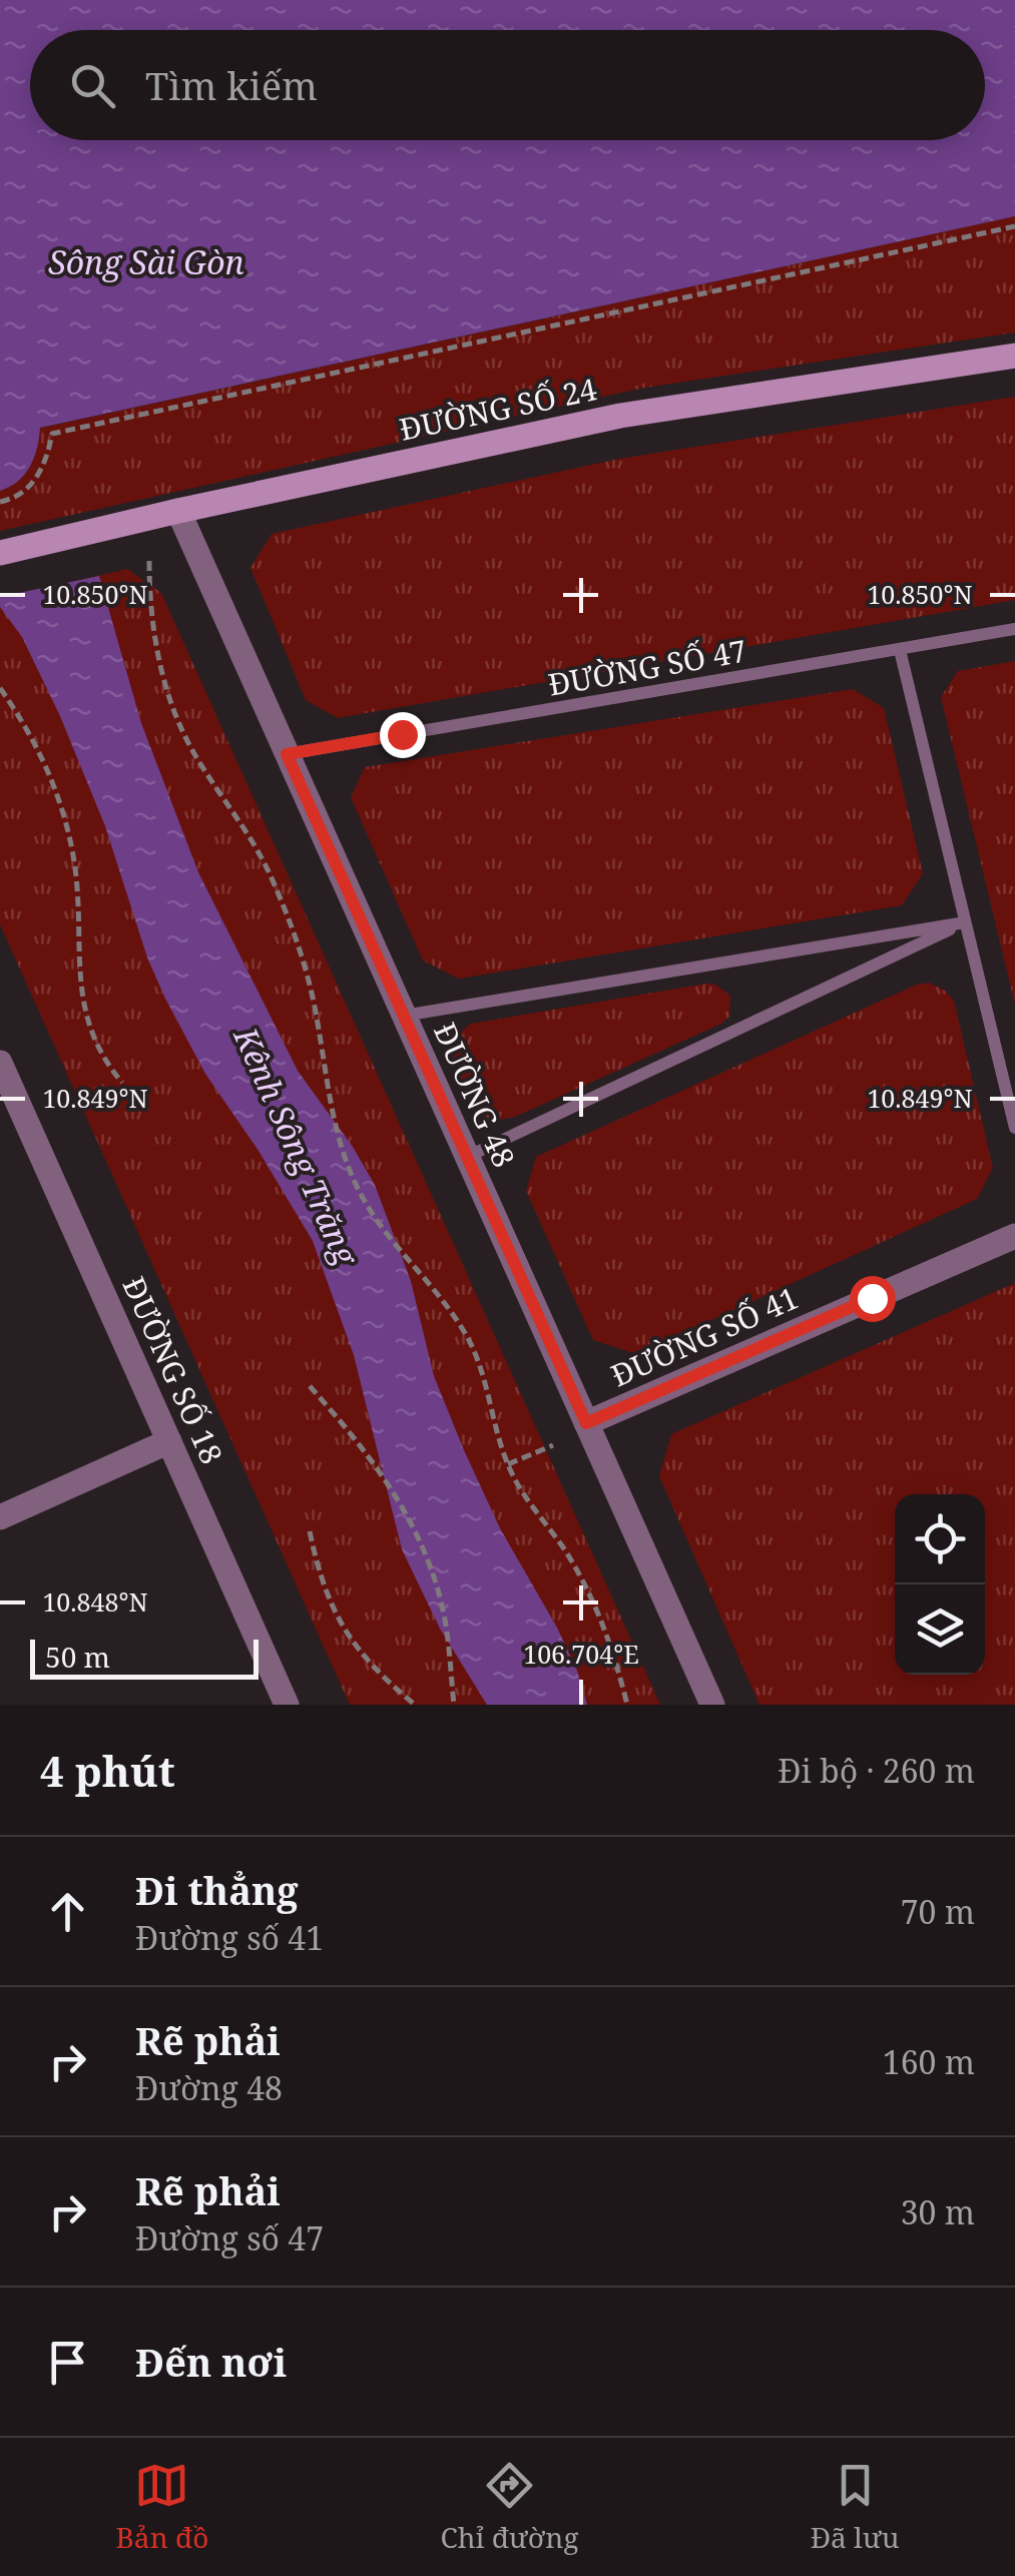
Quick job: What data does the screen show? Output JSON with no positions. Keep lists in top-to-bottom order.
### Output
{
  "streets": {
    "street": [
      "ĐƯỜNG SỐ 24",
      "ĐƯỜNG 48",
      "ĐƯỜNG SỐ 41",
      "ĐƯỜNG SỐ 18"
    ],
    "lane": ["ĐƯỜNG SỐ 47"]
  },
  "crossings": [
    ["ĐƯỜNG SỐ 24", "ĐƯỜNG 48"],
    ["ĐƯỜNG SỐ 47", "ĐƯỜNG 48"],
    ["ĐƯỜNG 48", "ĐƯỜNG SỐ 41"]
  ],
  "water": ["Sông Sài Gòn", "Kênh Sông Trăng"],
  "scale_bar": "50 m",
  "page": {
    "search": "Tìm kiếm",
    "scale": "50 m",
    "heading": ["4 phút", "Đi bộ · 260 m"],
    "list": [
      ["Đi thẳng", "Đường số 41", "70 m"],
      ["Rẽ phải", "Đường 48", "160 m"],
      ["Rẽ phải", "Đường số 47", "30 m"],
      "Đến nơi"
    ],
    "nav": ["Bản đồ", "Chỉ đường", "Đã lưu"]
  },
  "coordinates": [
    "10.850°N",
    "10.849°N",
    "10.848°N",
    "106.704°E"
  ]
}
